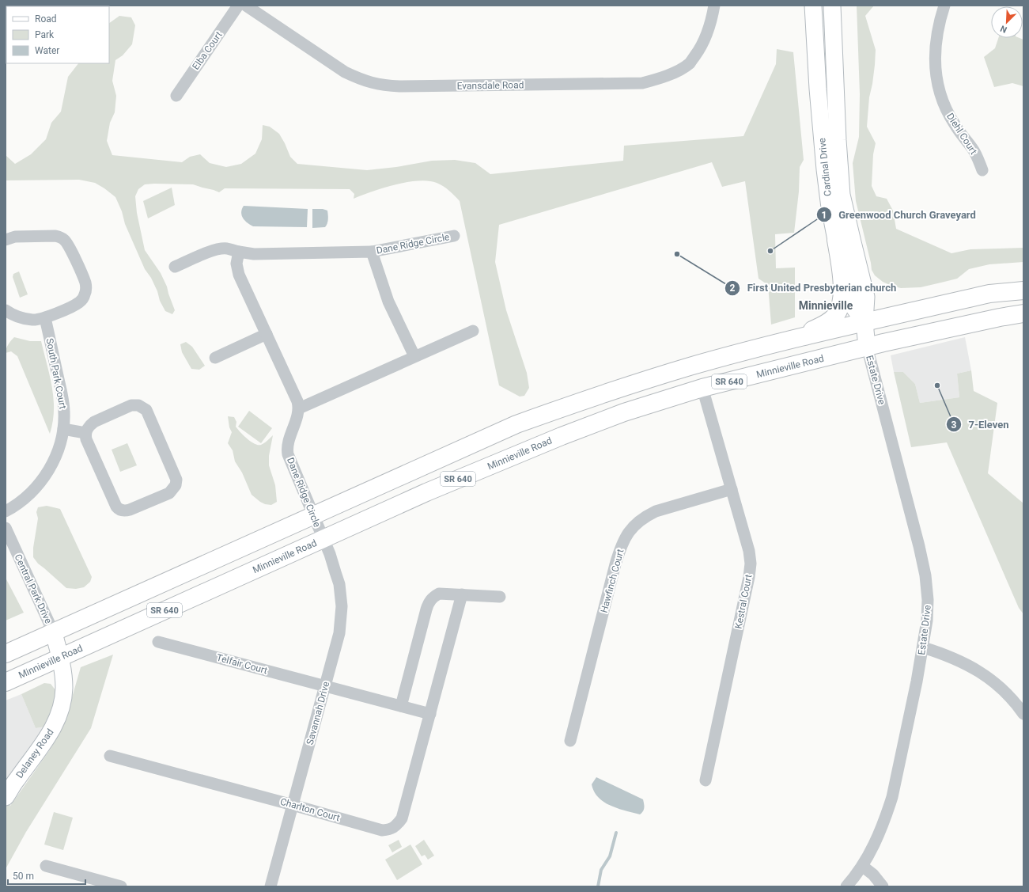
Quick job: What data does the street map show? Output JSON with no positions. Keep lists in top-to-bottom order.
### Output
{
  "streets": {
    "main road": [
      "Cardinal Drive",
      "Minnieville Road",
      "SR 640",
      "Delaney Road"
    ],
    "street": [
      "Elba Court",
      "Evansdale Road",
      "Diehl Court",
      "Dane Ridge Circle",
      "South Park Court",
      "Estate Drive",
      "Hawfinch Court",
      "Central Park Drive",
      "Kestral Court",
      "Telfair Court",
      "Savannah Drive",
      "Charlton Court"
    ]
  },
  "crossings": [
    ["Cardinal Drive", "Minnieville Road"],
    ["Cardinal Drive", "Estate Drive"],
    ["Cardinal Drive", "SR 640"],
    ["Dane Ridge Circle", "Minnieville Road"],
    ["Dane Ridge Circle", "SR 640"],
    ["Dane Ridge Circle", "Savannah Drive"],
    ["Minnieville Road", "Estate Drive"],
    ["Minnieville Road", "Kestral Court"],
    ["Minnieville Road", "Savannah Drive"],
    ["Minnieville Road", "Delaney Road"],
    ["SR 640", "Central Park Drive"],
    ["SR 640", "Delaney Road"],
    ["Hawfinch Court", "Kestral Court"],
    ["Central Park Drive", "Delaney Road"],
    ["Telfair Court", "Savannah Drive"],
    ["Savannah Drive", "Charlton Court"]
  ],
  "districts": ["Minnieville"],
  "places": ["Greenwood Church Graveyard", "First United Presbyterian church", "7-Eleven"],
  "legend": ["Road", "Park", "Water"],
  "scale_bar": "50 m",
  "north": "bottom left"
}
